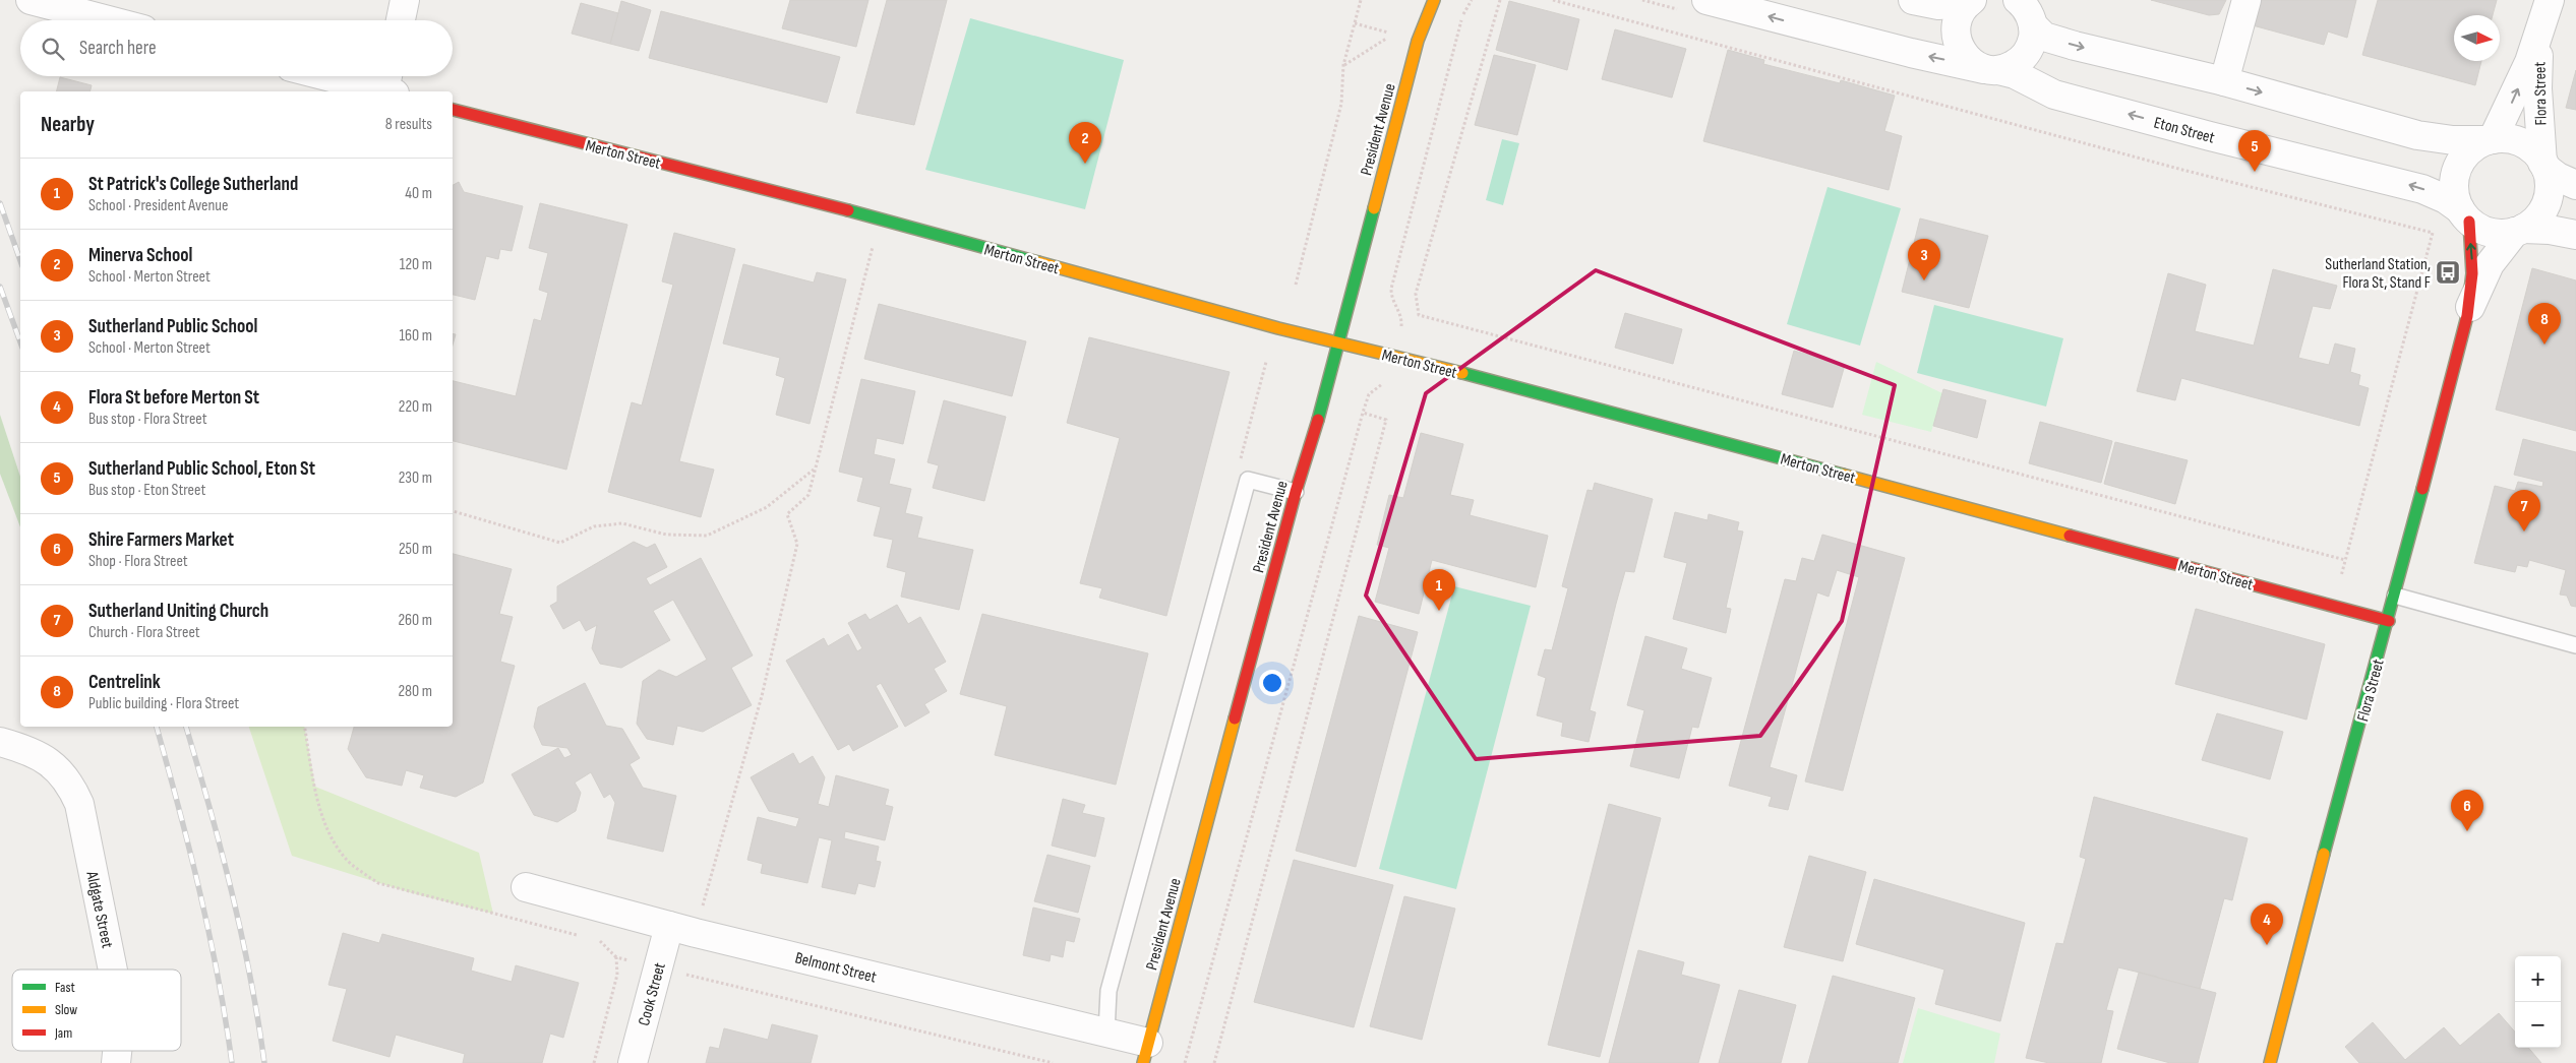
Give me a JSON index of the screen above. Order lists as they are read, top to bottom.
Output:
{
  "streets": {
    "street": [
      "Flora Street",
      "President Avenue",
      "Eton Street",
      "Merton Street",
      "Aldgate Street",
      "Belmont Street",
      "Cook Street"
    ]
  },
  "crossings": [
    ["Flora Street", "Eton Street"],
    ["Flora Street", "Merton Street"],
    ["President Avenue", "Merton Street"],
    ["President Avenue", "Belmont Street"],
    ["Belmont Street", "Cook Street"]
  ],
  "places": {
    "bus stop": ["Sutherland Station, Flora St, Stand F"]
  },
  "legend": ["Fast", "Slow", "Jam"],
  "north": "right",
  "page": {
    "search": "Search here",
    "heading": ["Nearby", "8 results"],
    "pins": [
      "2",
      "5",
      "3",
      "8",
      "7",
      "1",
      "6",
      "4"
    ],
    "list": [
      {
        "mark": "1",
        "name": "St Patrick's College Sutherland",
        "note": "School · President Avenue",
        "value": "40 m"
      },
      {
        "mark": "2",
        "name": "Minerva School",
        "note": "School · Merton Street",
        "value": "120 m"
      },
      {
        "mark": "3",
        "name": "Sutherland Public School",
        "note": "School · Merton Street",
        "value": "160 m"
      },
      {
        "mark": "4",
        "name": "Flora St before Merton St",
        "note": "Bus stop · Flora Street",
        "value": "220 m"
      },
      {
        "mark": "5",
        "name": "Sutherland Public School, Eton St",
        "note": "Bus stop · Eton Street",
        "value": "230 m"
      },
      {
        "mark": "6",
        "name": "Shire Farmers Market",
        "note": "Shop · Flora Street",
        "value": "250 m"
      },
      {
        "mark": "7",
        "name": "Sutherland Uniting Church",
        "note": "Church · Flora Street",
        "value": "260 m"
      },
      {
        "mark": "8",
        "name": "Centrelink",
        "note": "Public building · Flora Street",
        "value": "280 m"
      }
    ],
    "map_buttons": ["+", "−"]
  }
}
